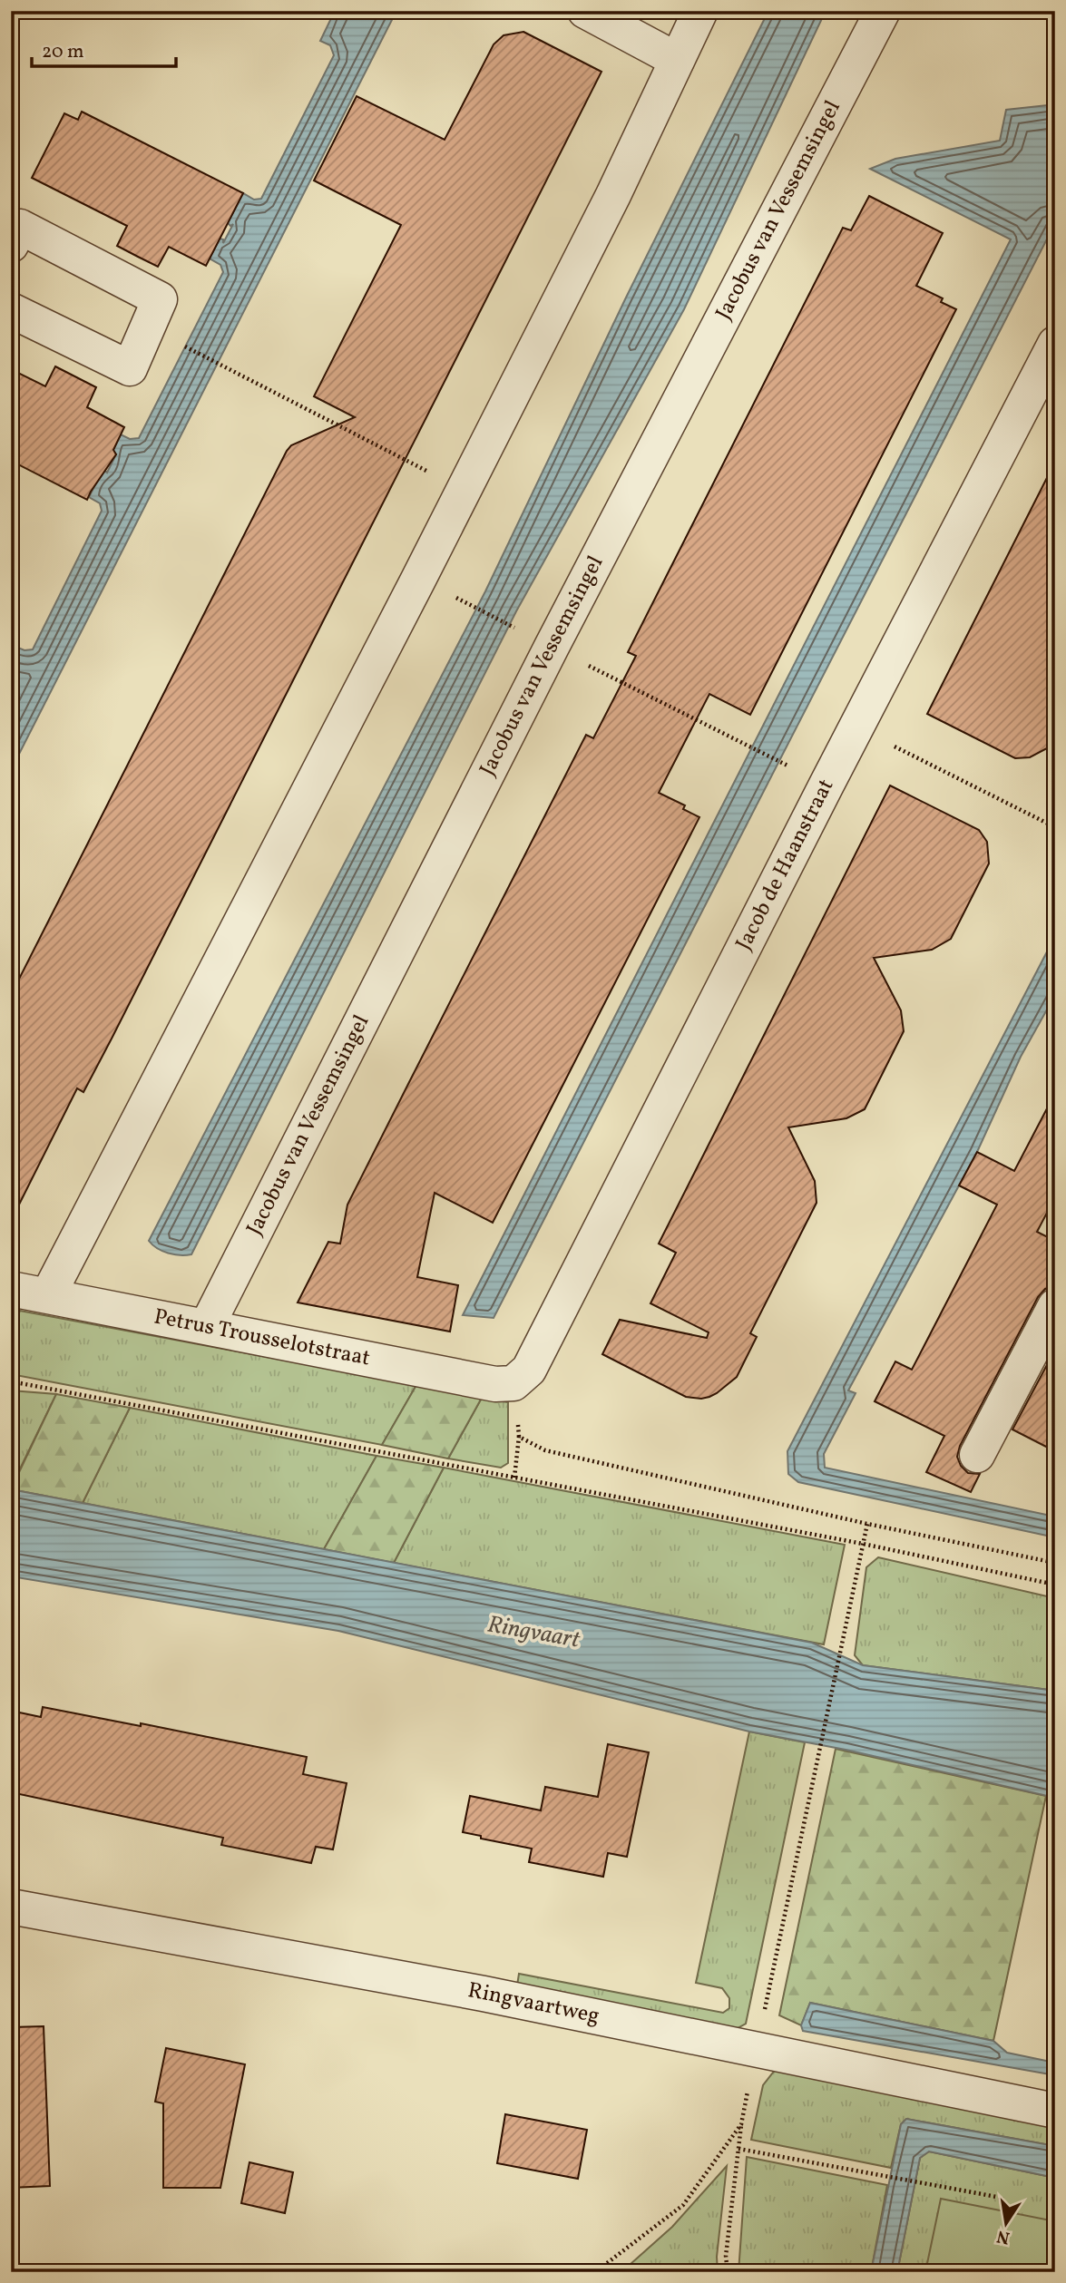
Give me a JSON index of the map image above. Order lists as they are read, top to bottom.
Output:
{
  "streets": {
    "street": [
      "Jacobus van Vessemsingel",
      "Jacob de Haanstraat",
      "Petrus Trousselotstraat",
      "Ringvaartweg"
    ]
  },
  "crossings": [
    ["Jacobus van Vessemsingel", "Petrus Trousselotstraat"],
    ["Jacob de Haanstraat", "Petrus Trousselotstraat"]
  ],
  "water": ["Ringvaart"],
  "scale_bar": "20 m",
  "north": "bottom"
}
